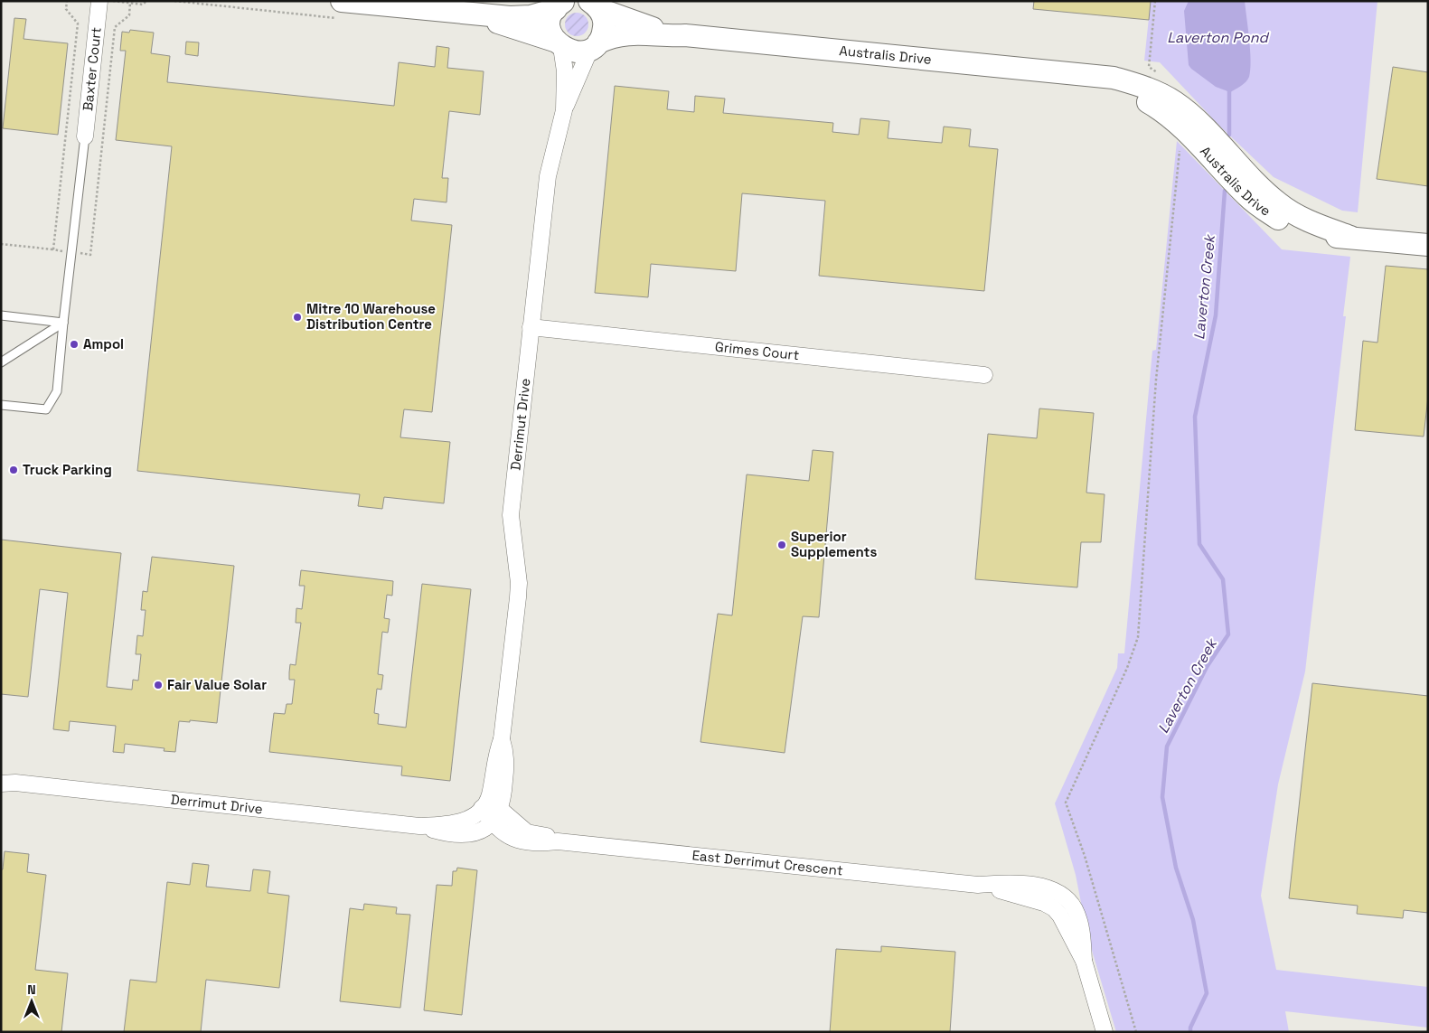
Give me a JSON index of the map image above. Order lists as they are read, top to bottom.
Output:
{
  "streets": {
    "street": [
      "Australis Drive",
      "Baxter Court",
      "Grimes Court",
      "Derrimut Drive",
      "East Derrimut Crescent"
    ]
  },
  "crossings": [
    ["Australis Drive", "Derrimut Drive"],
    ["Grimes Court", "Derrimut Drive"],
    ["Derrimut Drive", "East Derrimut Crescent"]
  ],
  "water": ["Laverton Pond", "Laverton Creek"],
  "places": [
    "Mitre 10 Warehouse Distribution Centre",
    "Ampol",
    "Truck Parking",
    "Superior Supplements",
    "Fair Value Solar"
  ],
  "north": "top"
}
